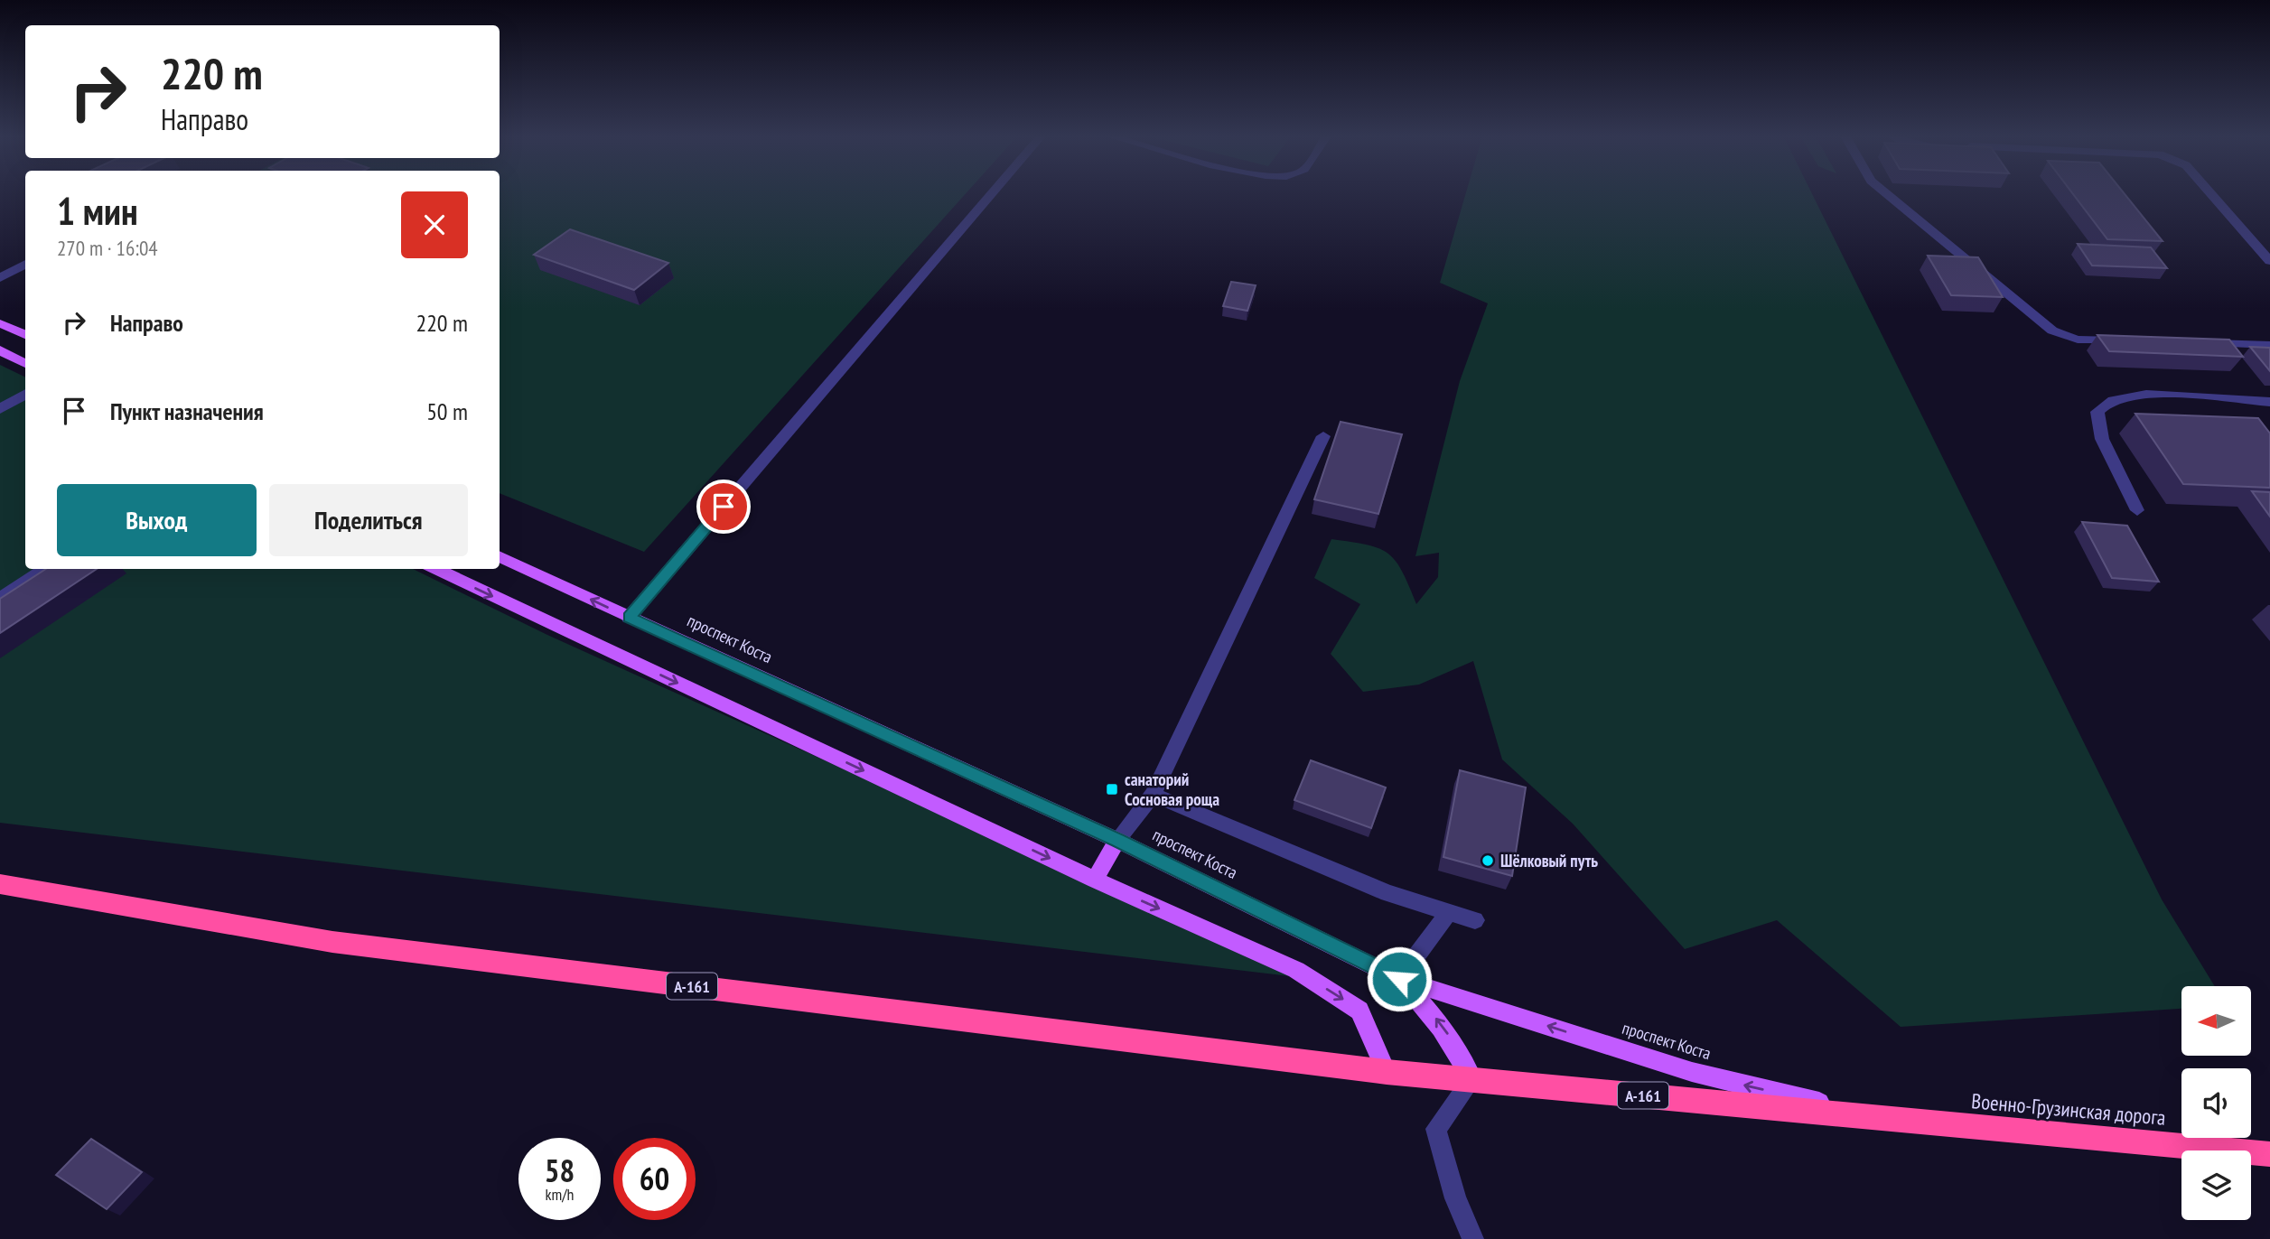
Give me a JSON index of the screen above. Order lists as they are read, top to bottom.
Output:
{
  "streets": {
    "highway": ["А-161", "Военно-Грузинская дорога"],
    "main road": ["проспект Коста"]
  },
  "crossings": [
    ["проспект Коста", "А-161"],
    ["проспект Коста", "Военно-Грузинская дорога"],
    ["А-161", "Военно-Грузинская дорога"]
  ],
  "one_way": ["проспект Коста"],
  "places": {
    "transit": ["санаторий Сосновая роща"],
    "other": ["Шёлковый путь"]
  },
  "north": "left",
  "page": {
    "turn": ["220 m", "Направо"],
    "heading": ["1 мин", "270 m · 16:04"],
    "list": [
      {
        "name": "Направо",
        "value": "220 m"
      },
      {
        "name": "Пункт назначения",
        "value": "50 m"
      }
    ],
    "buttons": ["Выход", "Поделиться"],
    "speed": "58 km/h",
    "limit": "60"
  }
}
